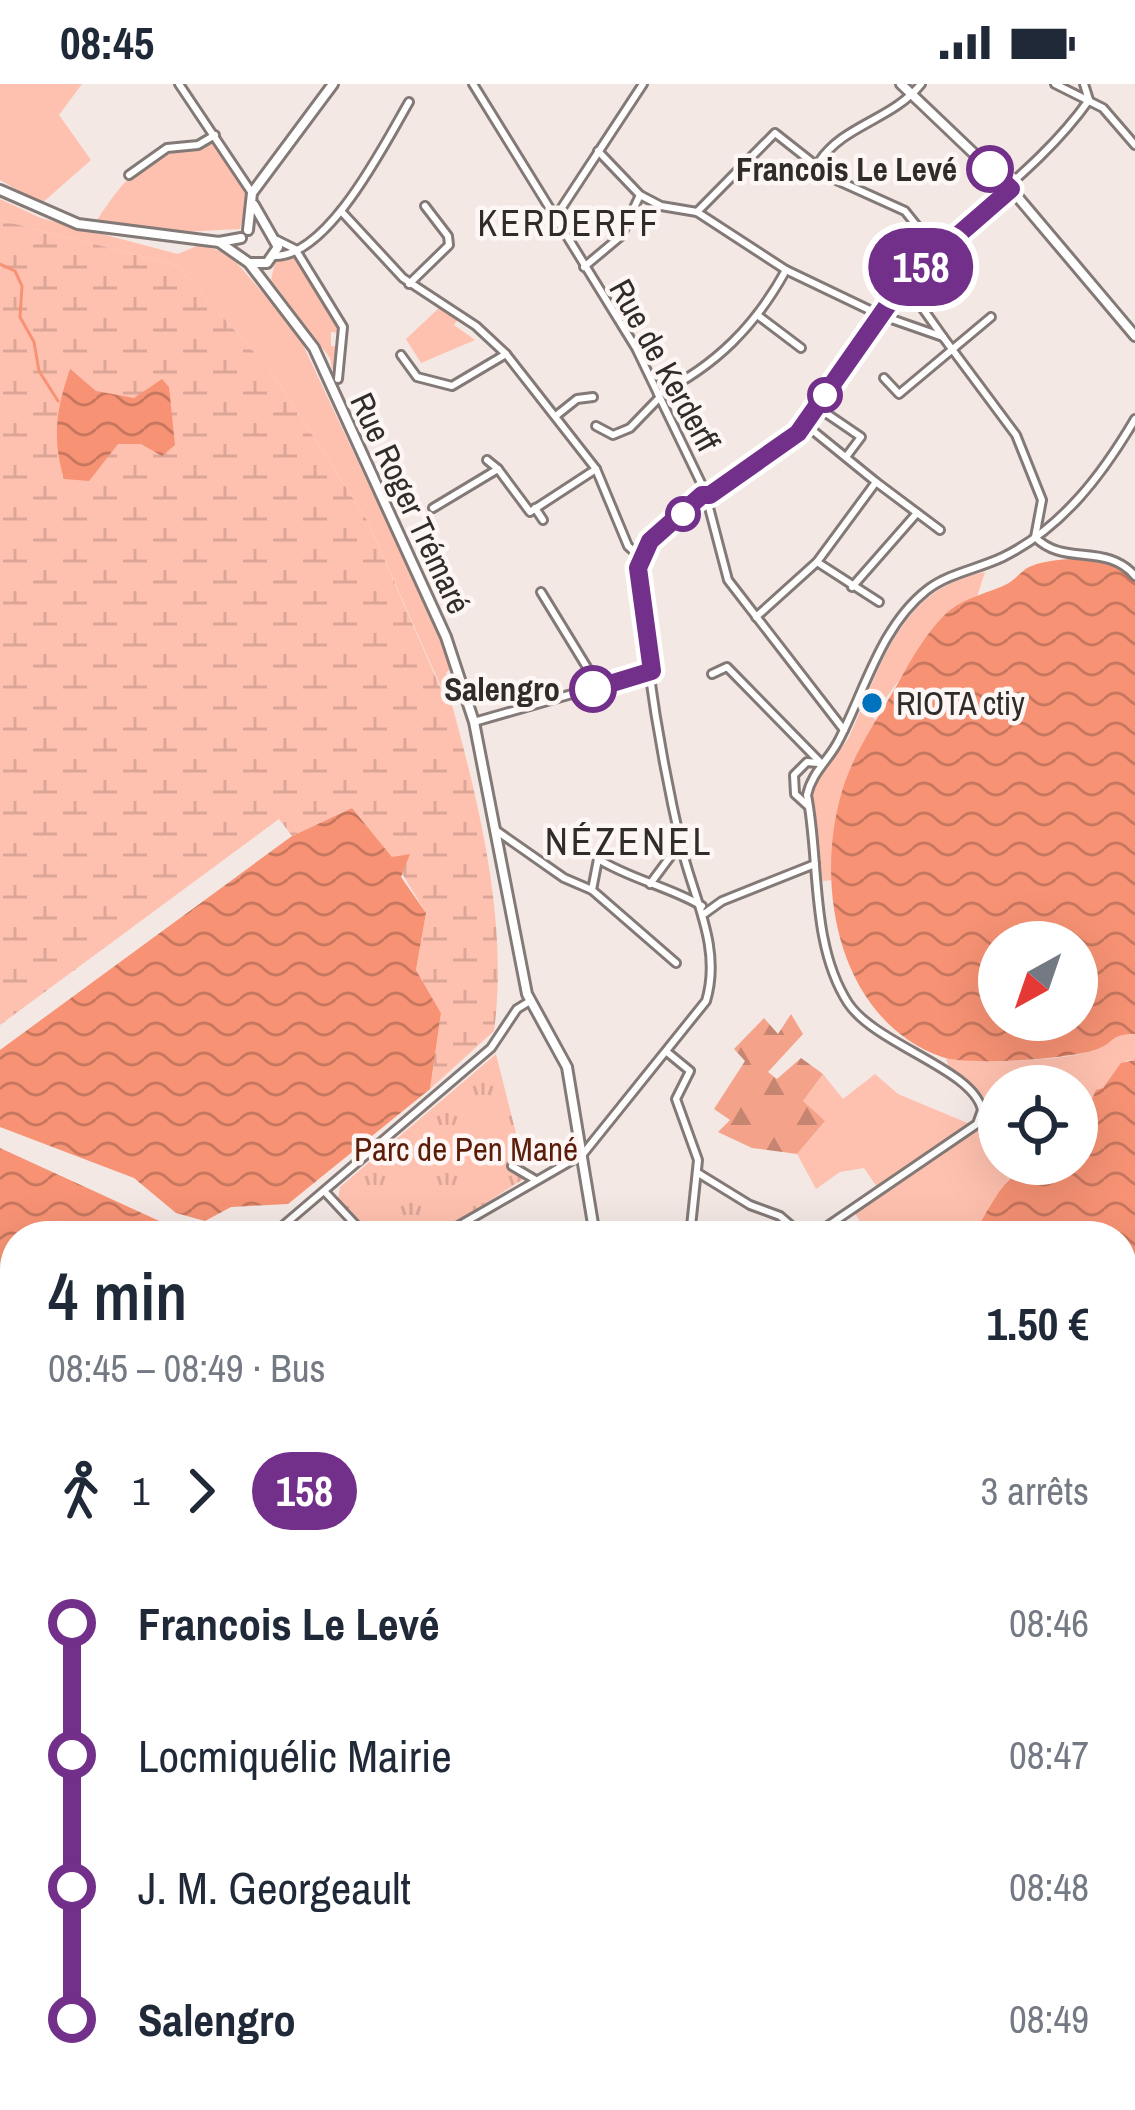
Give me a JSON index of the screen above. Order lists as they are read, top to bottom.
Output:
{
  "streets": {
    "street": ["Rue de Kerderff", "Rue Roger Trémaré"]
  },
  "districts": ["KERDERFF", "NÉZENEL"],
  "parks": ["Parc de Pen Mané"],
  "places": ["Francois Le Levé", "Salengro", "RIOTA ctiy"],
  "lines": ["bus line 158"],
  "north": "bottom left",
  "page": {
    "status": "08:45",
    "on_map": "158",
    "heading": ["4 min", "08:45 – 08:49 · Bus", "1.50 €"],
    "legs": ["1", "158", "3 arrêts"],
    "list": [
      {
        "name": "Francois Le Levé",
        "value": "08:46"
      },
      {
        "name": "Locmiquélic Mairie",
        "value": "08:47"
      },
      {
        "name": "J. M. Georgeault",
        "value": "08:48"
      },
      {
        "name": "Salengro",
        "value": "08:49"
      }
    ]
  }
}
